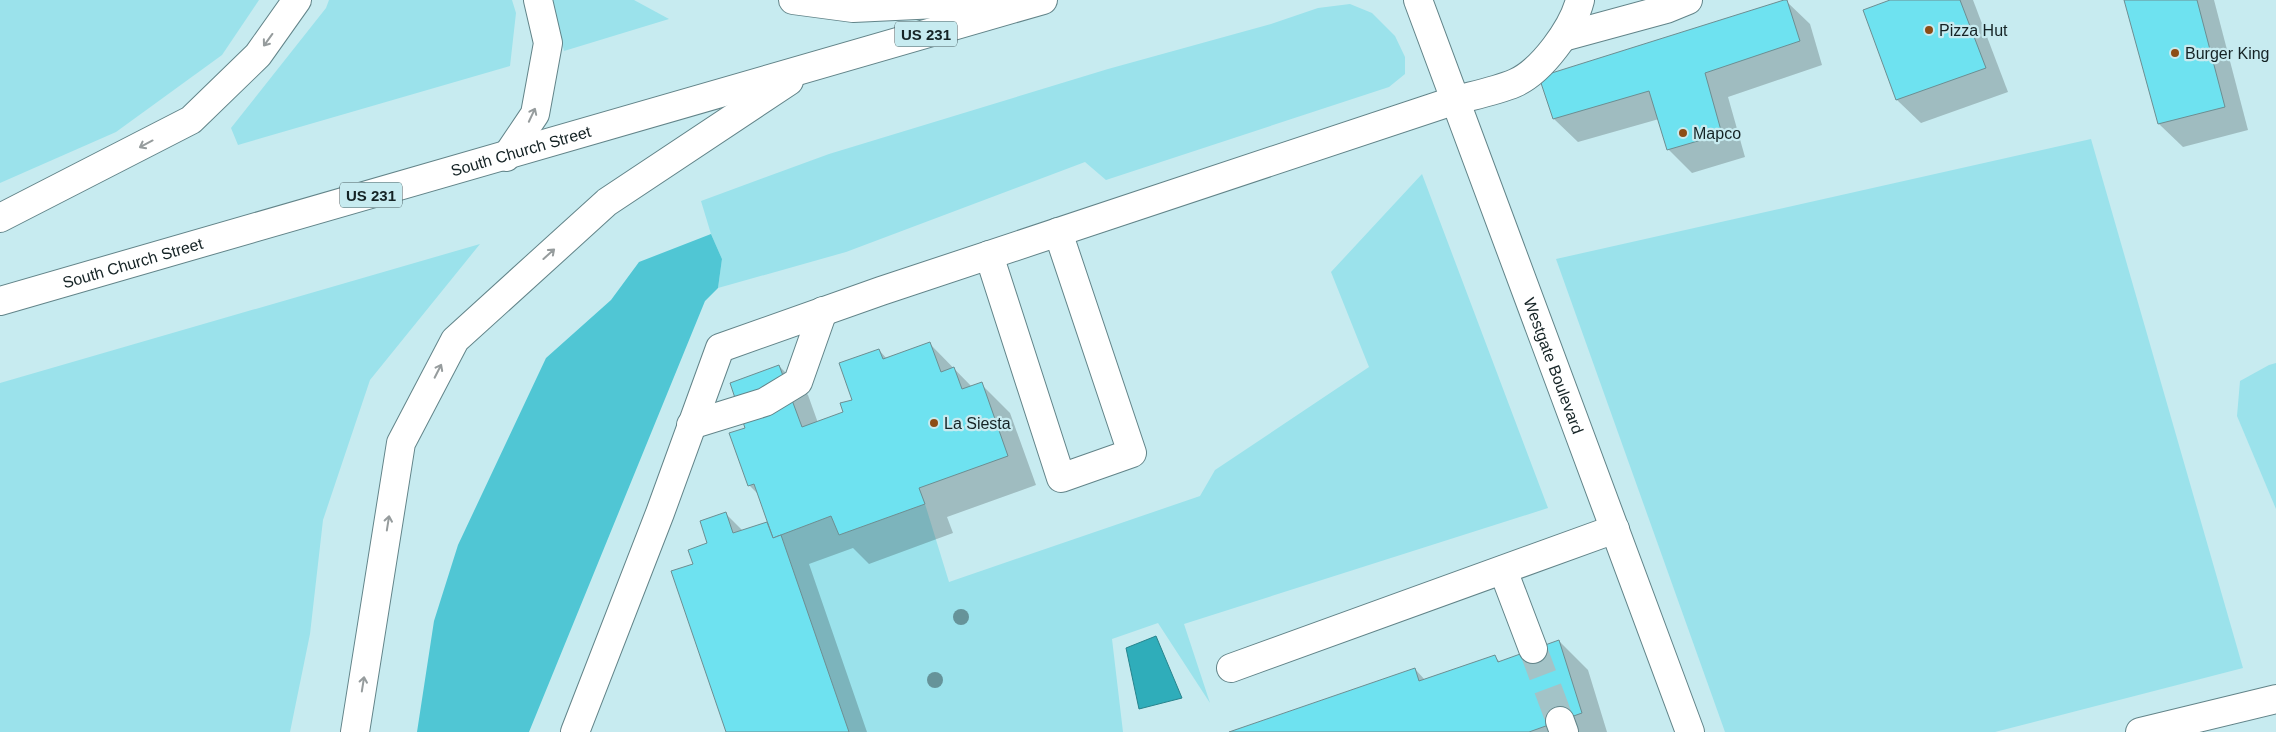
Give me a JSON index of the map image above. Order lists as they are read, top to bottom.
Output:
{
  "streets": {
    "main road": ["US 231", "South Church Street", "Westgate Boulevard"]
  },
  "places": [
    "Pizza Hut",
    "Burger King",
    "Mapco",
    "La Siesta"
  ]
}
